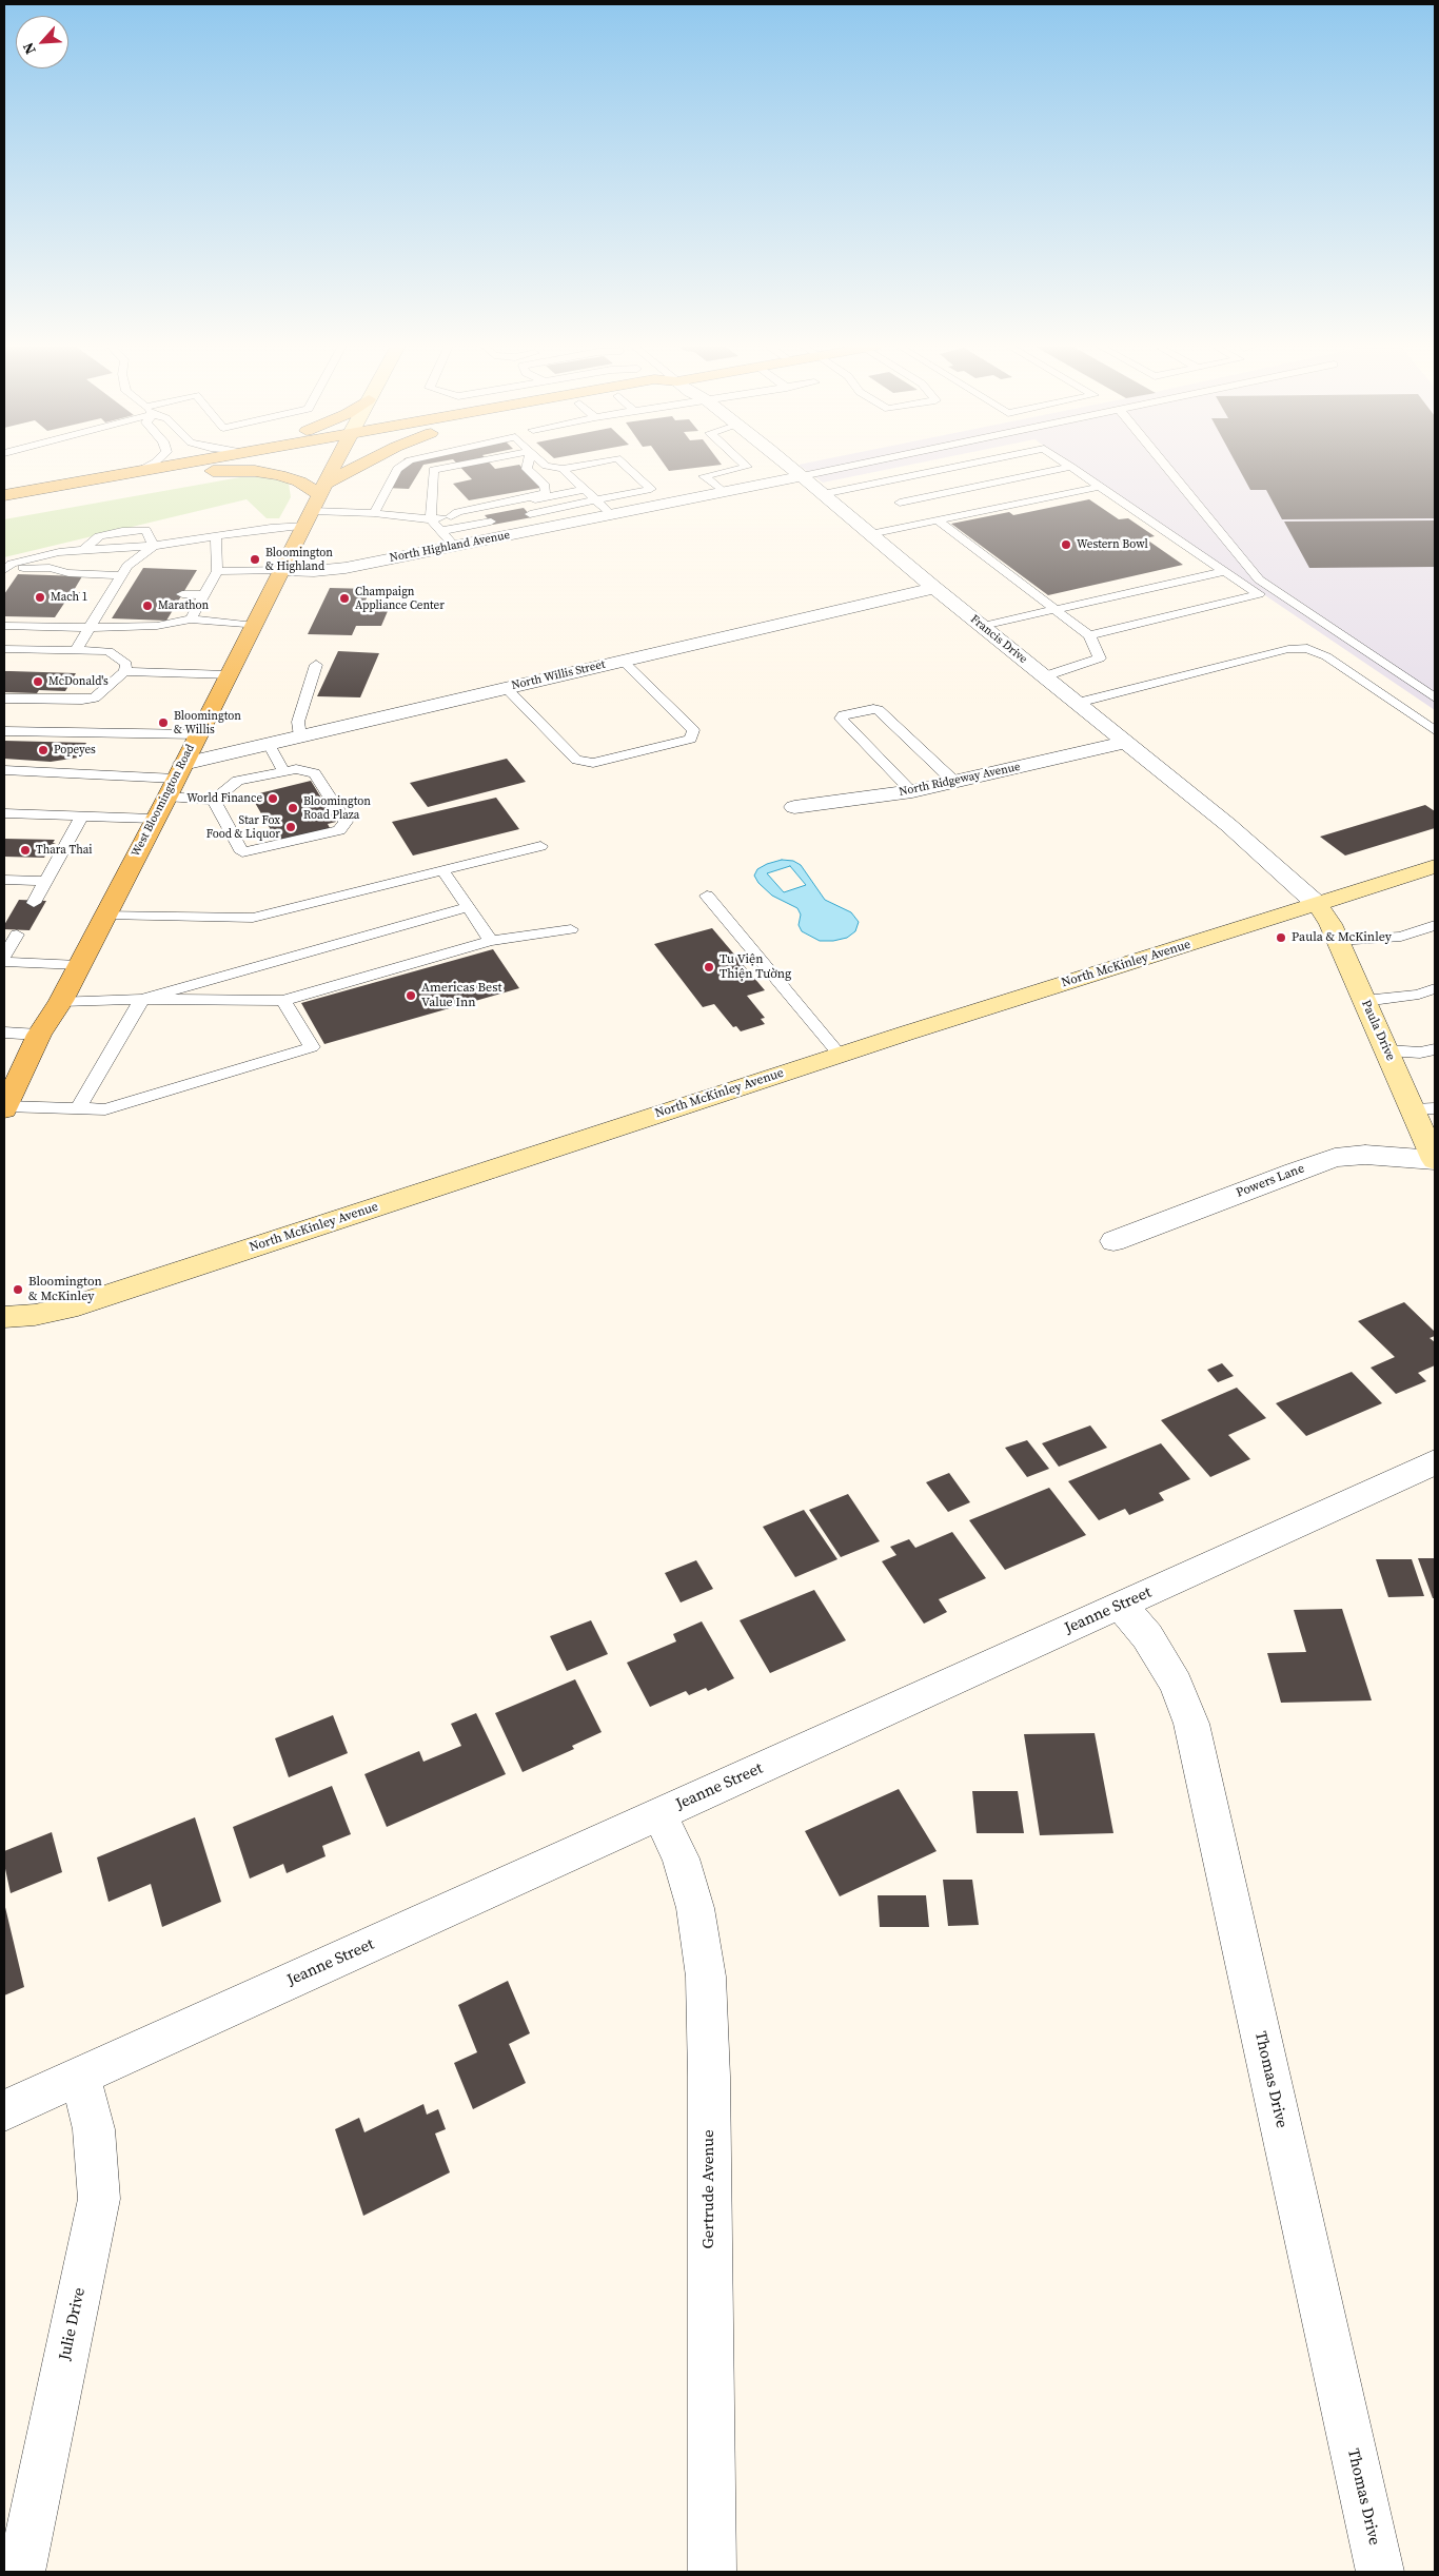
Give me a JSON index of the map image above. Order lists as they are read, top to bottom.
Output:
{
  "streets": {
    "main road": ["West Bloomington Road"],
    "street": [
      "North Highland Avenue",
      "Francis Drive",
      "North Willis Street",
      "North Ridgeway Avenue",
      "North McKinley Avenue",
      "Paula Drive",
      "Powers Lane",
      "Jeanne Street",
      "Thomas Drive",
      "Gertrude Avenue",
      "Julie Drive"
    ]
  },
  "crossings": [
    ["North Highland Avenue", "Francis Drive"],
    ["North Highland Avenue", "West Bloomington Road"],
    ["Francis Drive", "North Willis Street"],
    ["Francis Drive", "North Ridgeway Avenue"],
    ["Francis Drive", "North McKinley Avenue"],
    ["Francis Drive", "Paula Drive"],
    ["North Willis Street", "West Bloomington Road"],
    ["North McKinley Avenue", "Paula Drive"],
    ["Paula Drive", "Powers Lane"],
    ["Jeanne Street", "Thomas Drive"],
    ["Jeanne Street", "Gertrude Avenue"],
    ["Jeanne Street", "Julie Drive"]
  ],
  "places": [
    "Western Bowl",
    "Bloomington & Highland",
    "Mach 1",
    "Champaign Appliance Center",
    "Marathon",
    "McDonald's",
    "Bloomington & Willis",
    "Popeyes",
    "World Finance",
    "Bloomington Road Plaza",
    "Star Fox Food & Liquor",
    "Thara Thai",
    "Paula & McKinley",
    "Tu Viện Thiện Tường",
    "Americas Best Value Inn",
    "Bloomington & McKinley"
  ],
  "north": "bottom left"
}
